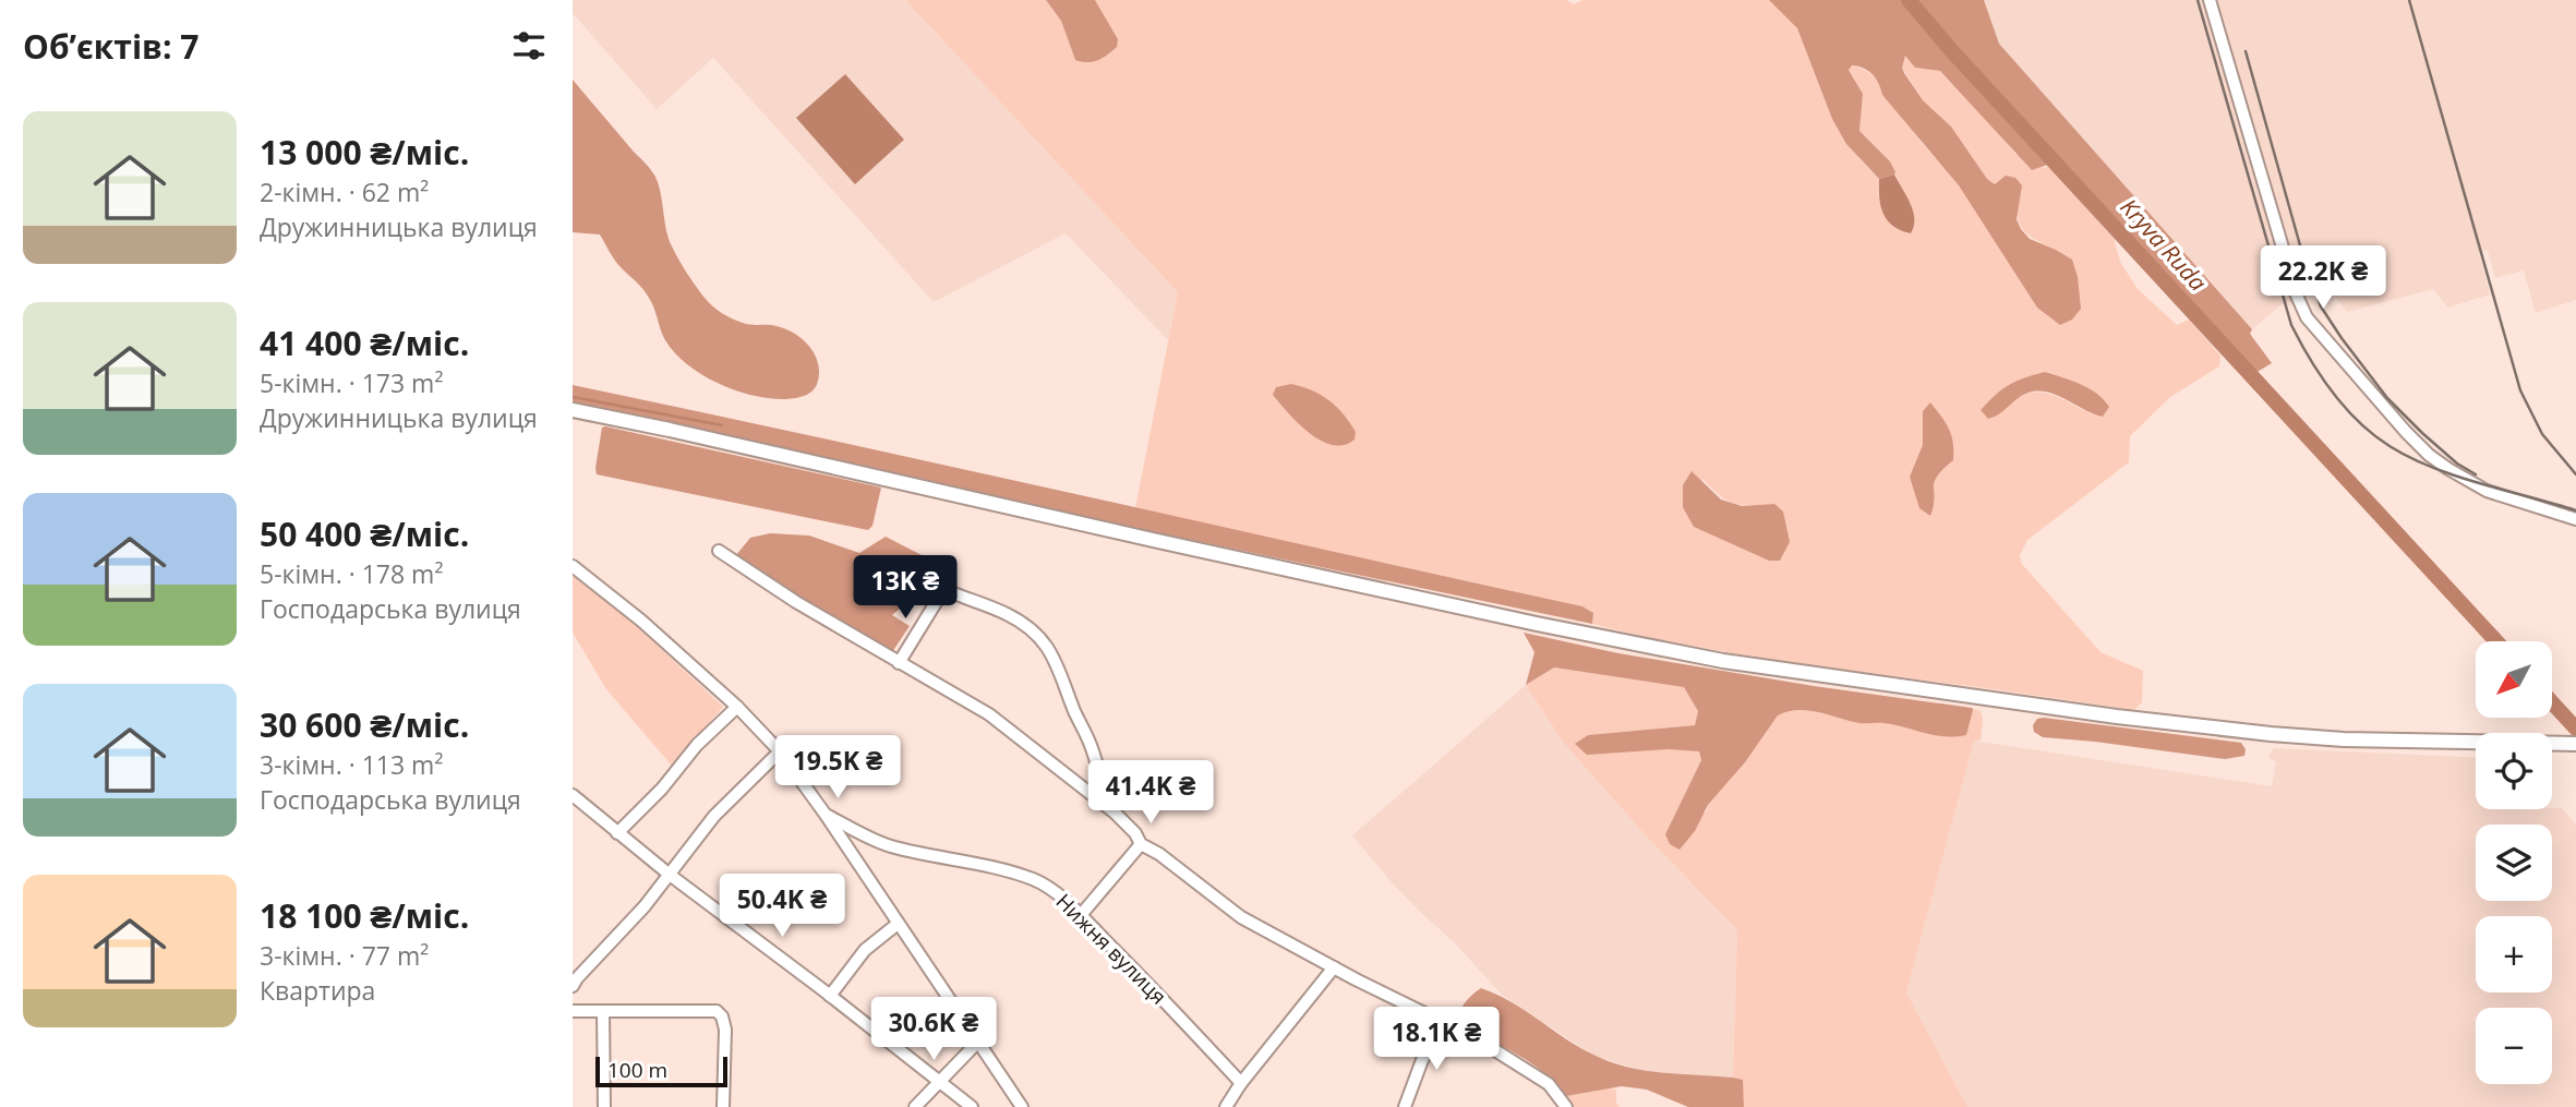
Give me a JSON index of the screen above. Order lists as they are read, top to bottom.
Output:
{
  "streets": {
    "street": ["Нижня вулиця"]
  },
  "water": ["Kryva Ruda"],
  "scale_bar": "100 m",
  "north": "bottom left",
  "page": {
    "heading": "Об’єктів: 7",
    "list": [
      {
        "name": "13 000 ₴/міс.",
        "note": "2-кімн. · 62 m² · Дружинницька вулиця"
      },
      {
        "name": "41 400 ₴/міс.",
        "note": "5-кімн. · 173 m² · Дружинницька вулиця"
      },
      {
        "name": "50 400 ₴/міс.",
        "note": "5-кімн. · 178 m² · Господарська вулиця"
      },
      {
        "name": "30 600 ₴/міс.",
        "note": "3-кімн. · 113 m² · Господарська вулиця"
      },
      {
        "name": "18 100 ₴/міс.",
        "note": "3-кімн. · 77 m² · Квартира"
      }
    ],
    "price": [
      "22.2K ₴",
      "13K ₴",
      "19.5K ₴",
      "41.4K ₴",
      "50.4K ₴",
      "30.6K ₴",
      "18.1K ₴"
    ],
    "map_buttons": ["+", "−"],
    "scale": "100 m"
  }
}
